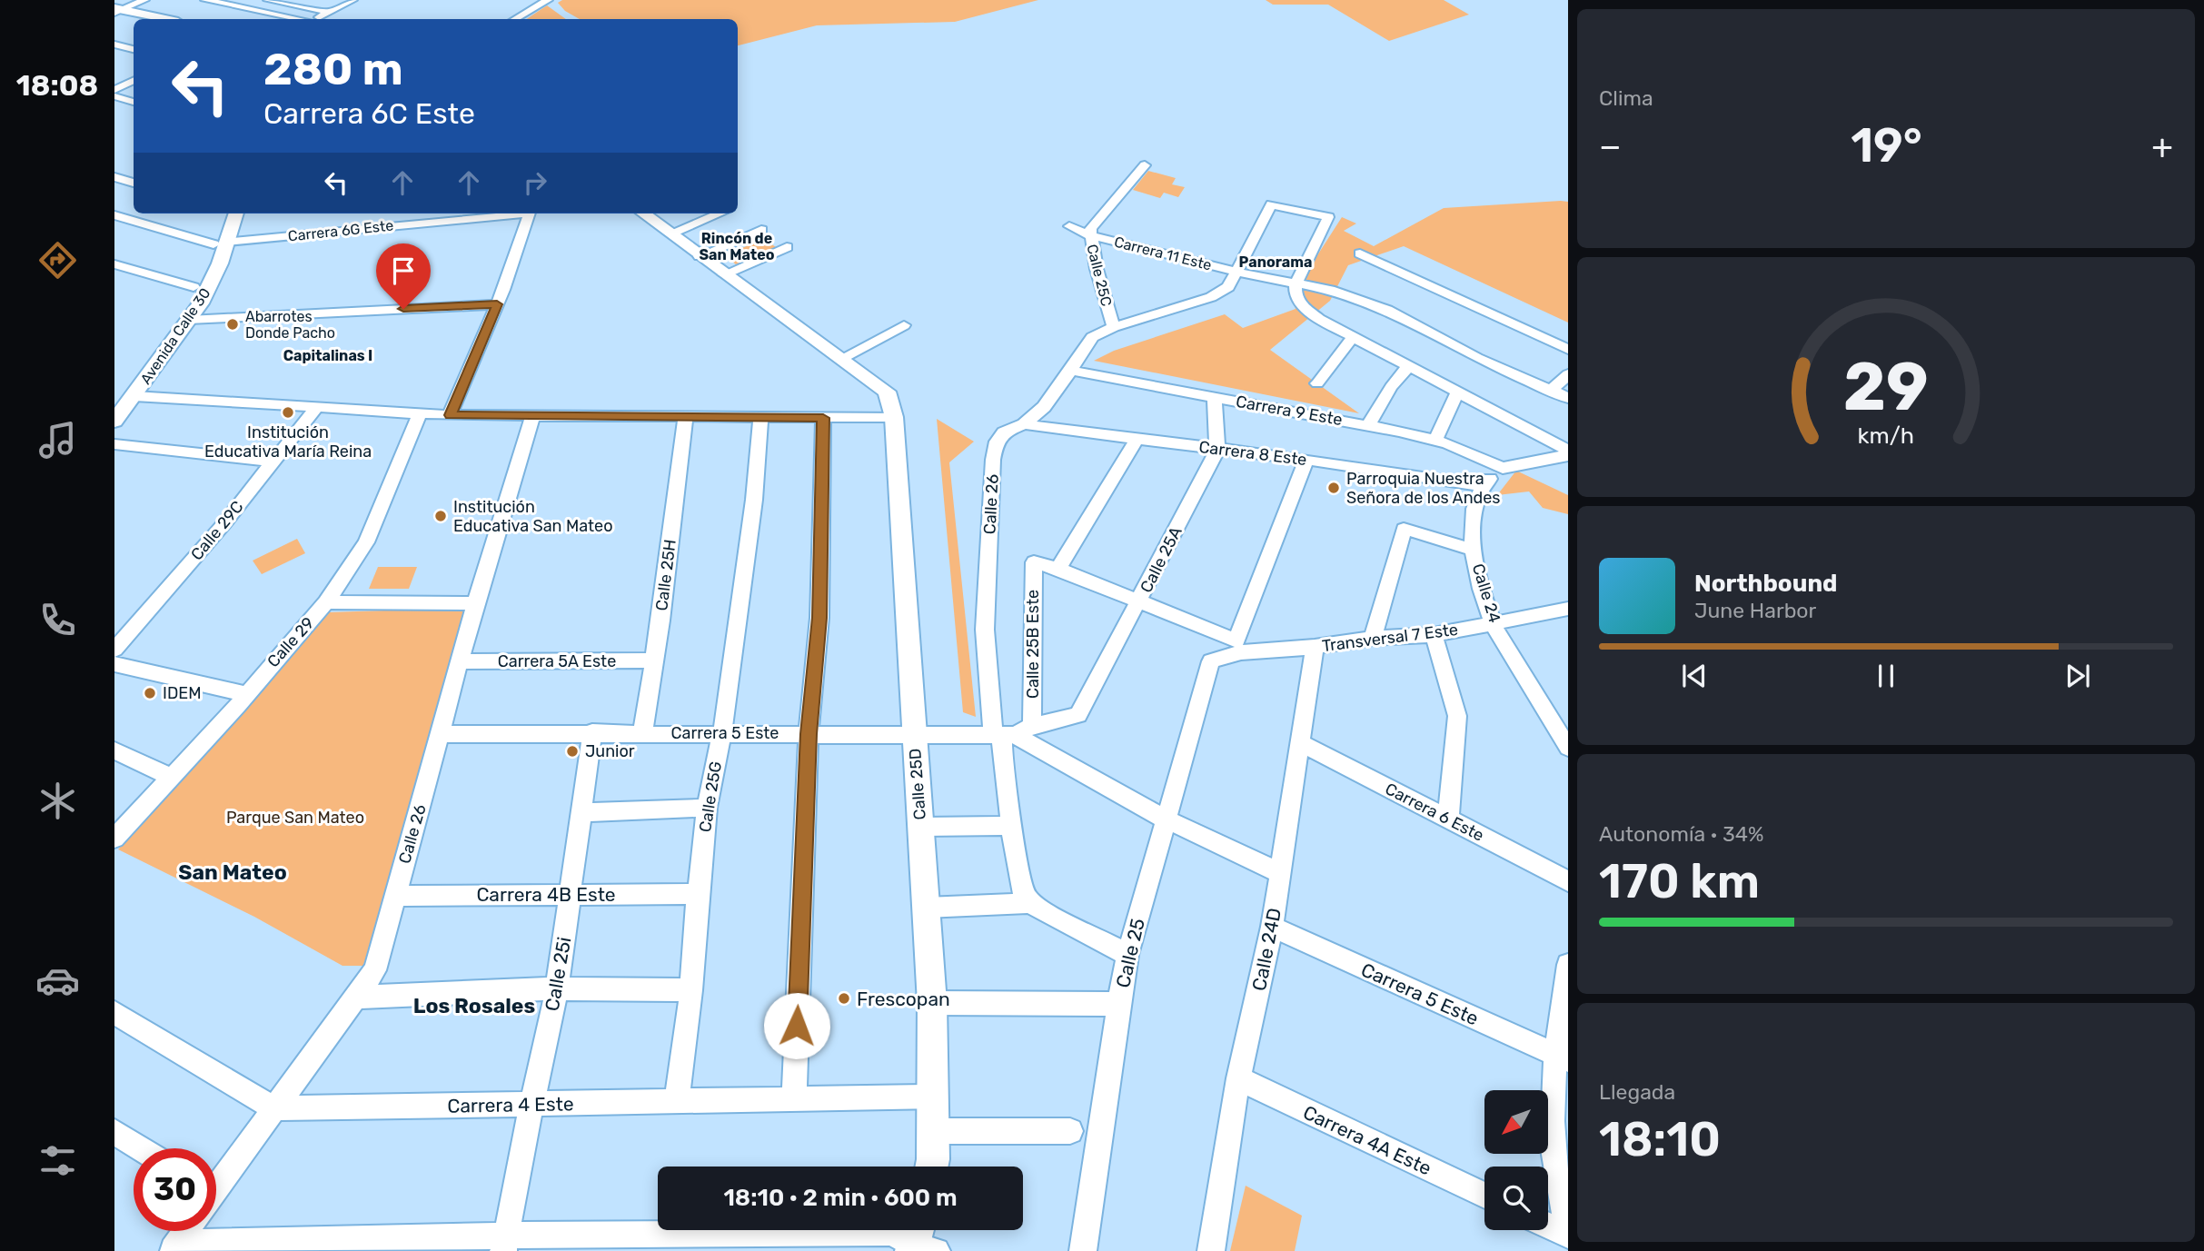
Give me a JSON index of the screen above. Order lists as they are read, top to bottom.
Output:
{
  "streets": {
    "main road": ["Avenida Calle 30", "Calle 25D"],
    "street": [
      "Carrera 6G Este",
      "Carrera 11 Este",
      "Calle 25C",
      "Carrera 9 Este",
      "Carrera 8 Este",
      "Calle 26",
      "Calle 29C",
      "Calle 25A",
      "Calle 25H",
      "Calle 24",
      "Transversal 7 Este",
      "Calle 29",
      "Calle 25B Este",
      "Carrera 5A Este",
      "Carrera 5 Este",
      "Calle 25G",
      "Carrera 6 Este",
      "Carrera 4B Este",
      "Calle 24D",
      "Calle 25",
      "Calle 25i",
      "Carrera 4 Este",
      "Carrera 4A Este"
    ]
  },
  "crossings": [
    ["Carrera 6G Este", "Avenida Calle 30"],
    ["Carrera 11 Este", "Calle 25C"],
    ["Calle 25C", "Calle 26"],
    ["Carrera 9 Este", "Calle 26"],
    ["Carrera 8 Este", "Calle 26"],
    ["Carrera 8 Este", "Calle 25A"],
    ["Carrera 8 Este", "Calle 24"],
    ["Calle 26", "Calle 25A"],
    ["Calle 26", "Calle 25B Este"],
    ["Calle 26", "Carrera 5A Este"],
    ["Calle 26", "Carrera 5 Este"],
    ["Calle 26", "Carrera 4B Este"],
    ["Calle 26", "Carrera 4 Este"],
    ["Calle 25A", "Calle 25B Este"],
    ["Calle 25A", "Carrera 5 Este"],
    ["Calle 25H", "Carrera 5A Este"],
    ["Calle 25H", "Carrera 5 Este"],
    ["Calle 24", "Transversal 7 Este"],
    ["Transversal 7 Este", "Calle 24D"],
    ["Transversal 7 Este", "Calle 25"],
    ["Calle 25B Este", "Carrera 5 Este"],
    ["Carrera 5 Este", "Calle 25D"],
    ["Carrera 5 Este", "Calle 25G"],
    ["Carrera 5 Este", "Calle 24D"],
    ["Carrera 5 Este", "Calle 25"],
    ["Carrera 5 Este", "Calle 25i"],
    ["Calle 25D", "Carrera 4 Este"],
    ["Calle 25G", "Carrera 4B Este"],
    ["Calle 25G", "Carrera 4 Este"],
    ["Carrera 6 Este", "Calle 24D"],
    ["Carrera 4B Este", "Calle 25i"],
    ["Calle 24D", "Carrera 4A Este"],
    ["Calle 25i", "Carrera 4 Este"]
  ],
  "districts": [
    "Rincón de San Mateo",
    "Panorama",
    "Capitalinas I",
    "San Mateo",
    "Los Rosales"
  ],
  "parks": ["Parque San Mateo"],
  "places": [
    "Abarrotes Donde Pacho",
    "Institución Educativa María Reina",
    "Parroquia Nuestra Señora de los Andes",
    "Institución Educativa San Mateo",
    "IDEM",
    "Junior",
    "Frescopan"
  ],
  "north": "bottom left",
  "page": {
    "tabs": "18:08",
    "tile": [
      "Clima",
      ["Autonomía · 34%", "170 km"],
      ["Llegada", "18:10"]
    ],
    "turn": ["280 m", "Carrera 6C Este"],
    "heat": ["−", "19°", "+"],
    "song": ["Northbound", "June Harbor"],
    "limit": "30",
    "trip": "18:10 · 2 min · 600 m",
    "gauge": ["29", "km/h"]
  }
}
